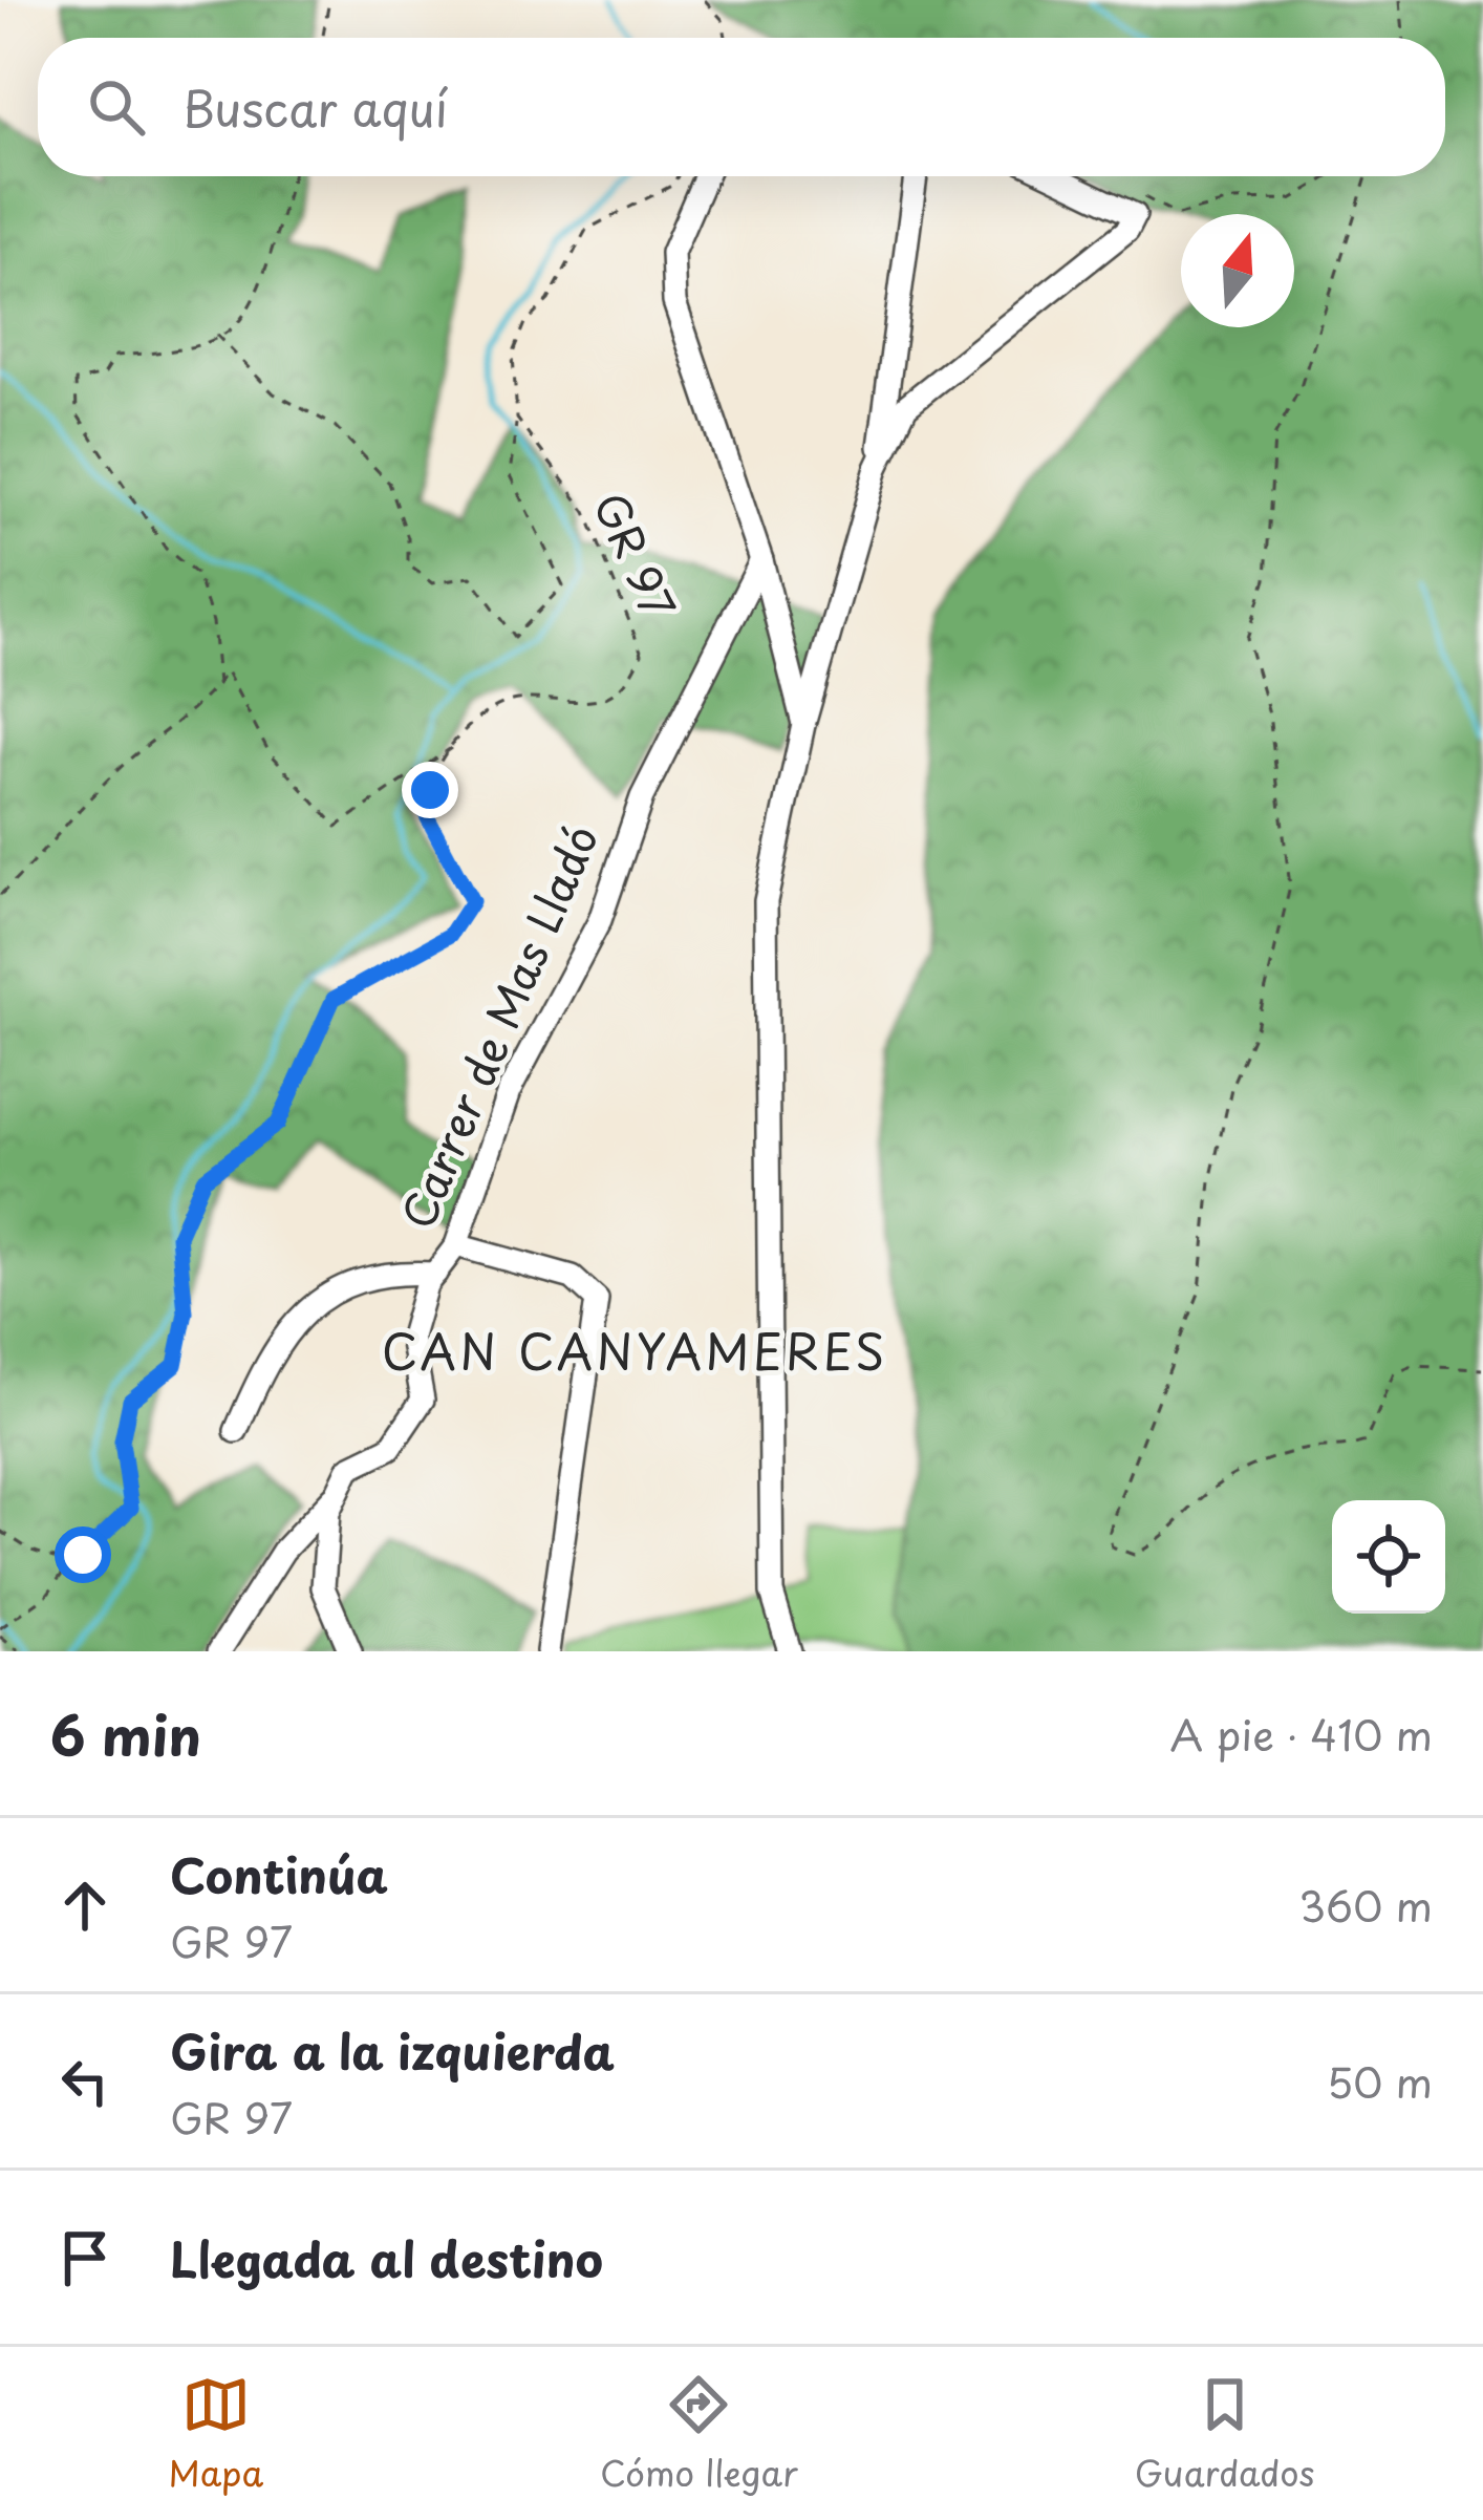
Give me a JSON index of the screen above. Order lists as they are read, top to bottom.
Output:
{
  "streets": {
    "street": ["Carrer de Mas Lladó"],
    "path": ["GR 97"]
  },
  "districts": ["CAN CANYAMERES"],
  "north": "top",
  "page": {
    "search": "Buscar aquí",
    "heading": ["6 min", "A pie · 410 m"],
    "list": [
      ["Continúa", "GR 97", "360 m"],
      ["Gira a la izquierda", "GR 97", "50 m"],
      "Llegada al destino"
    ],
    "nav": ["Mapa", "Cómo llegar", "Guardados"]
  }
}
